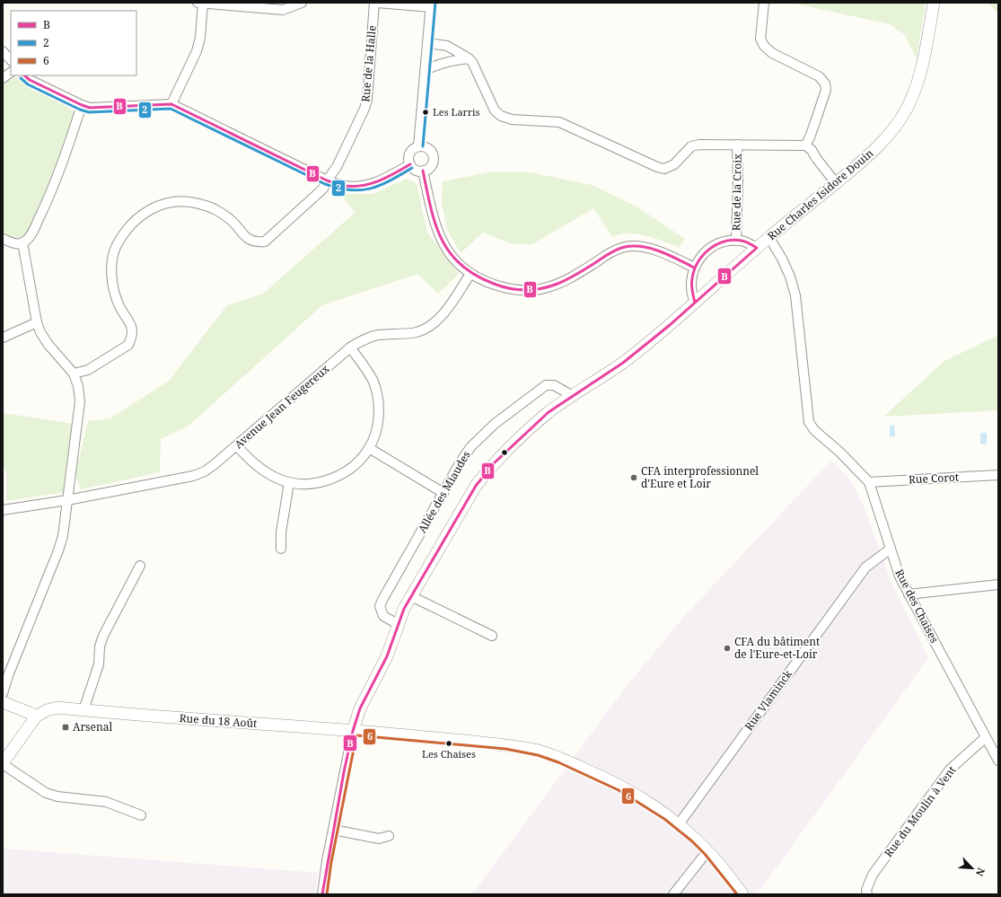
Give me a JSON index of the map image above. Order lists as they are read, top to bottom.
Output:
{
  "streets": {
    "street": [
      "Rue de la Halle",
      "Rue de la Croix",
      "Rue Charles Isidore Douin",
      "Avenue Jean Feugereux",
      "Rue Corot",
      "Allée des Miaudes",
      "Rue des Chaises",
      "Rue Vlaminck",
      "Rue du 18 Août",
      "Rue du Moulin à Vent"
    ]
  },
  "crossings": [
    ["Rue Charles Isidore Douin", "Allée des Miaudes"],
    ["Rue Charles Isidore Douin", "Rue des Chaises"],
    ["Rue Charles Isidore Douin", "Rue du 18 Août"],
    ["Rue Corot", "Rue des Chaises"],
    ["Rue des Chaises", "Rue Vlaminck"],
    ["Rue des Chaises", "Rue du Moulin à Vent"],
    ["Rue Vlaminck", "Rue du 18 Août"]
  ],
  "places": {
    "other": [
      "Les Larris",
      "CFA interprofessionnel d'Eure et Loir",
      "CFA du bâtiment de l'Eure-et-Loir",
      "Les Chaises"
    ],
    "transit": ["Arsenal"]
  },
  "lines": ["transit line 2", "transit line B", "transit line 6"],
  "legend": ["B", "2", "6"],
  "north": "bottom right"
}
